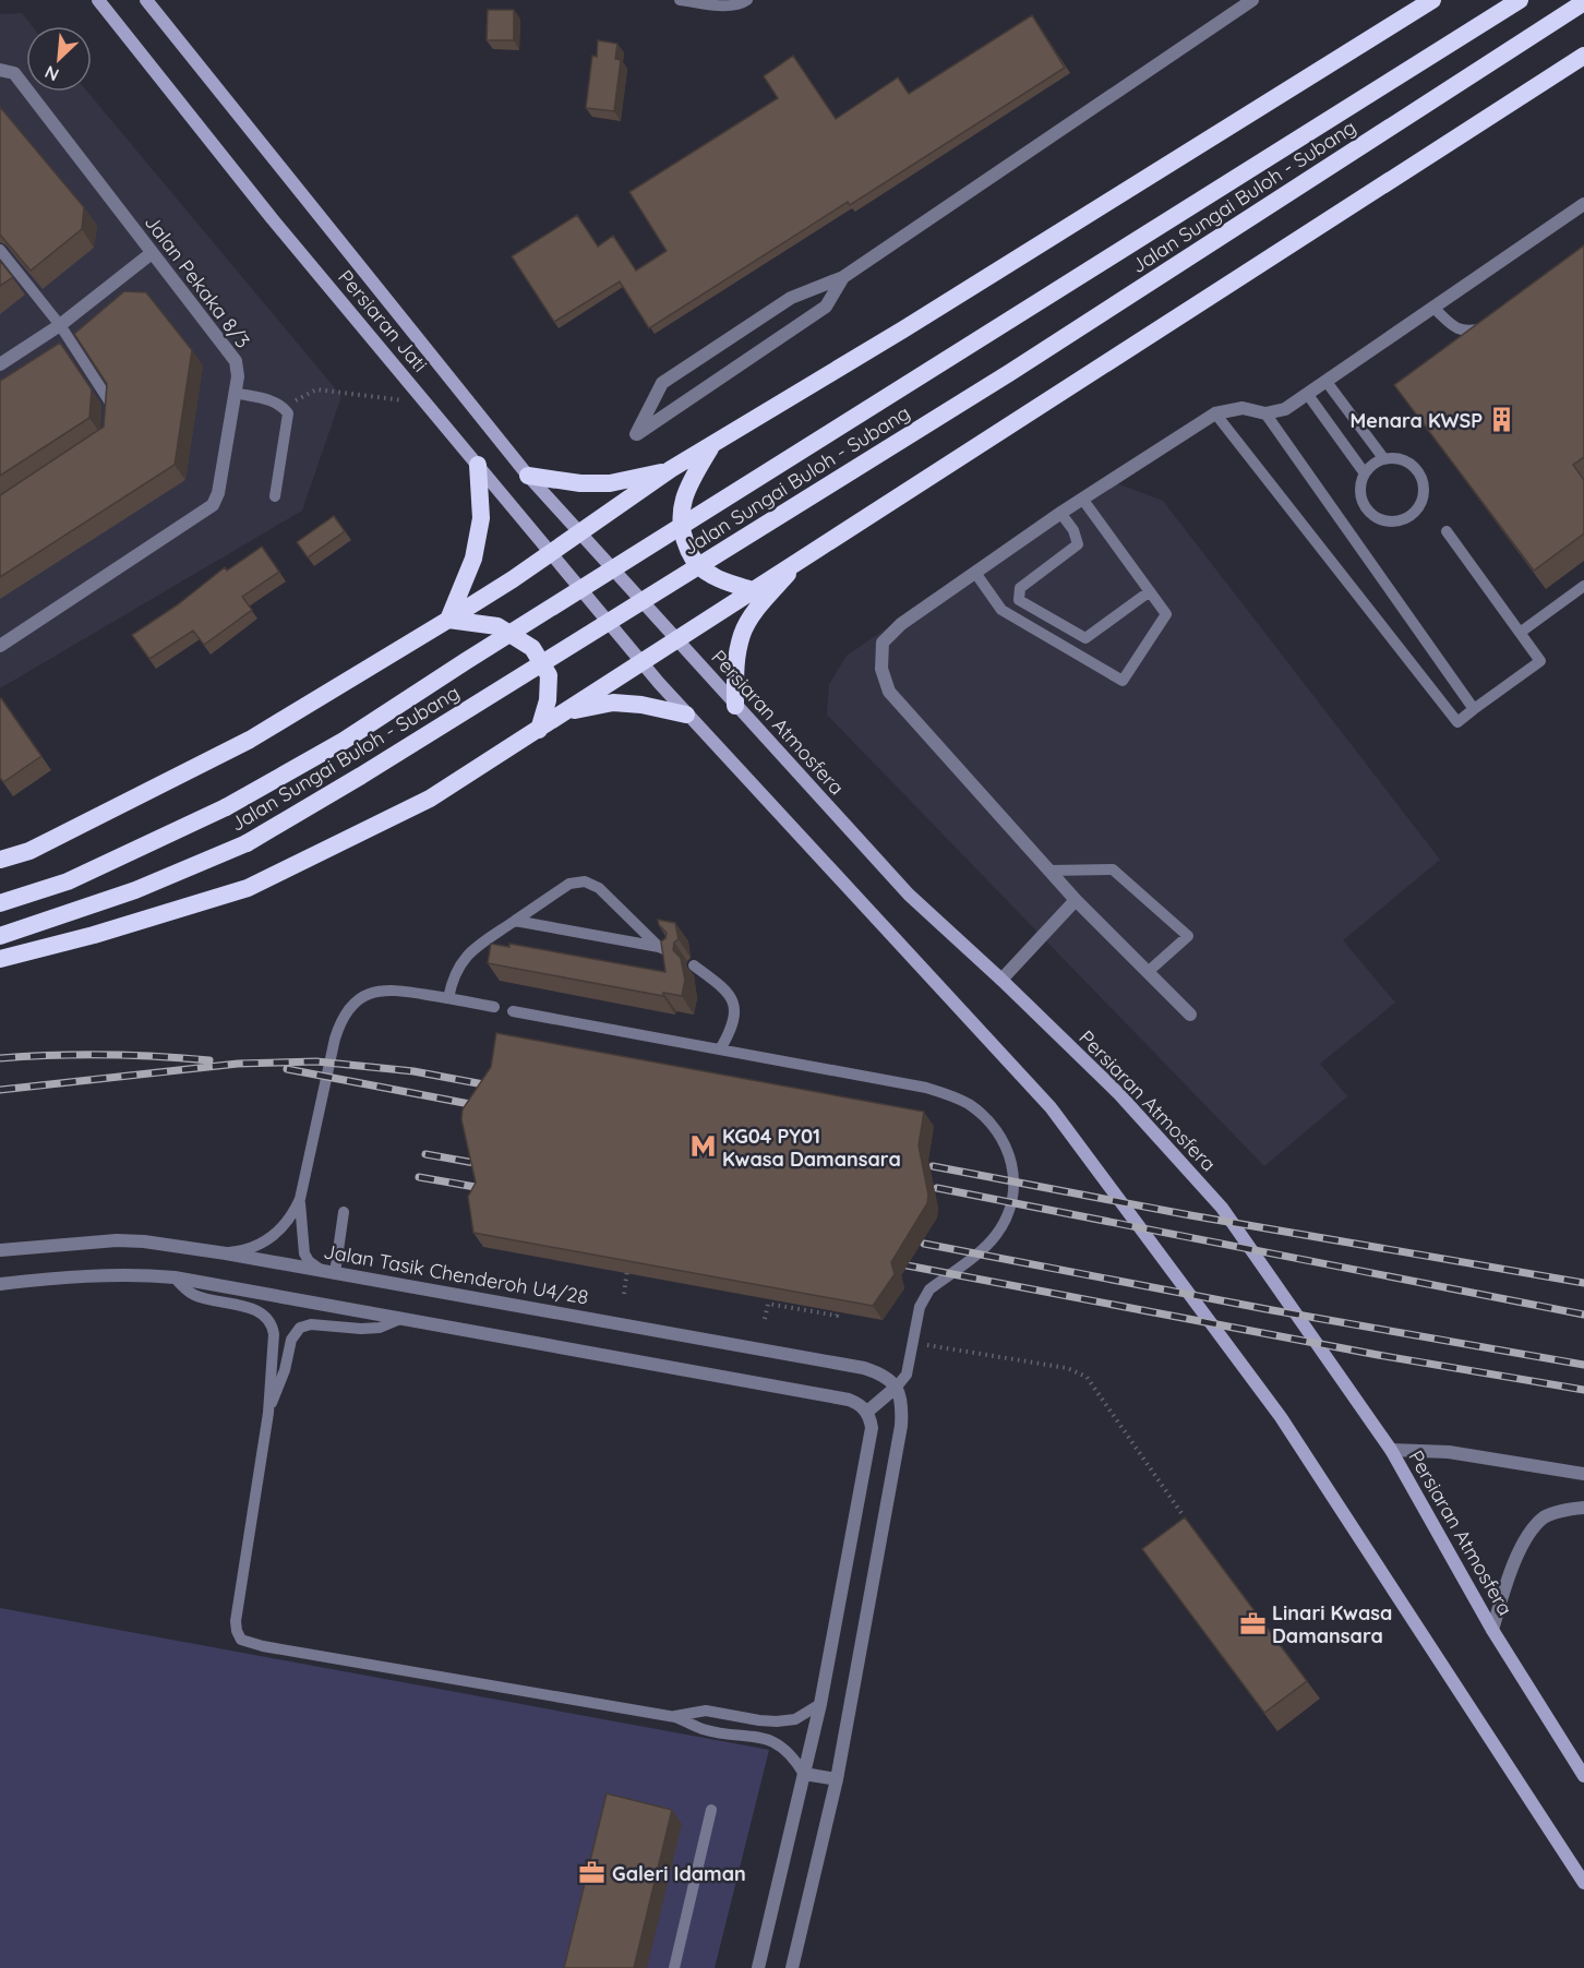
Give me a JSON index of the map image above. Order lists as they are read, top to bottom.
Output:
{
  "streets": {
    "highway": ["Jalan Sungai Buloh - Subang"],
    "main road": ["Persiaran Jati", "Persiaran Atmosfera"],
    "street": ["Jalan Pekaka 8/3", "Jalan Tasik Chenderoh U4/28"]
  },
  "crossings": [
    ["Persiaran Jati", "Persiaran Atmosfera"]
  ],
  "places": {
    "building": ["Menara KWSP"],
    "metro station": ["KG04 PY01 Kwasa Damansara"],
    "office": ["Linari Kwasa Damansara", "Galeri Idaman"]
  },
  "north": "bottom left"
}
